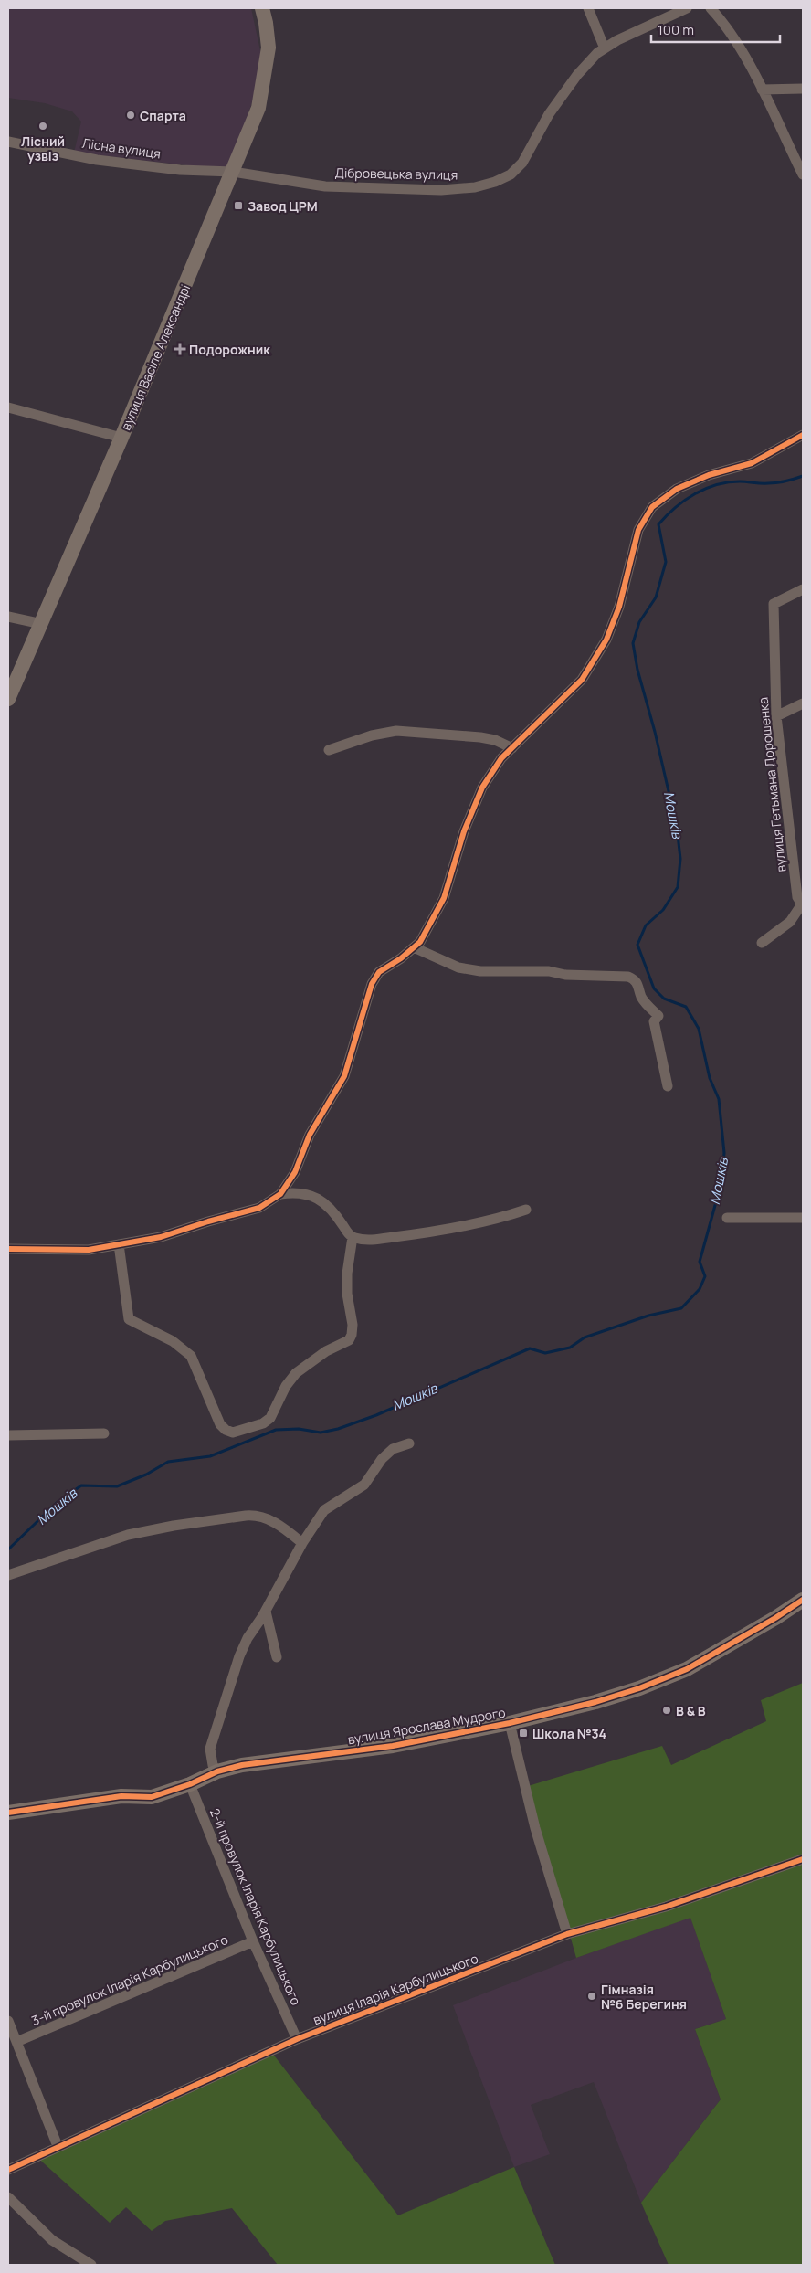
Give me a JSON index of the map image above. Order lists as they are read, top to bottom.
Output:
{
  "streets": {
    "main road": ["вулиця Васіле Александрі", "вулиця Ярослава Мудрого"],
    "street": [
      "Лісна вулиця",
      "Дібровецька вулиця",
      "вулиця Гетьмана Дорошенка",
      "2-й провулок Іларія Карбулицького",
      "3-й провулок Іларія Карбулицького",
      "вулиця Іларія Карбулицького"
    ]
  },
  "crossings": [
    ["Лісна вулиця", "Дібровецька вулиця"],
    ["Лісна вулиця", "вулиця Васіле Александрі"],
    ["Дібровецька вулиця", "вулиця Васіле Александрі"],
    ["вулиця Ярослава Мудрого", "2-й провулок Іларія Карбулицького"],
    ["2-й провулок Іларія Карбулицького", "3-й провулок Іларія Карбулицького"],
    ["2-й провулок Іларія Карбулицького", "вулиця Іларія Карбулицького"]
  ],
  "water": ["Мошків"],
  "places": {
    "other": [
      "Спарта",
      "Лісний узвіз",
      "B & B",
      "Гімназія №6 Берегиня"
    ],
    "transit": ["Завод ЦРМ", "Школа №34"],
    "health": ["Подорожник"]
  },
  "scale_bar": "100 m"
}
